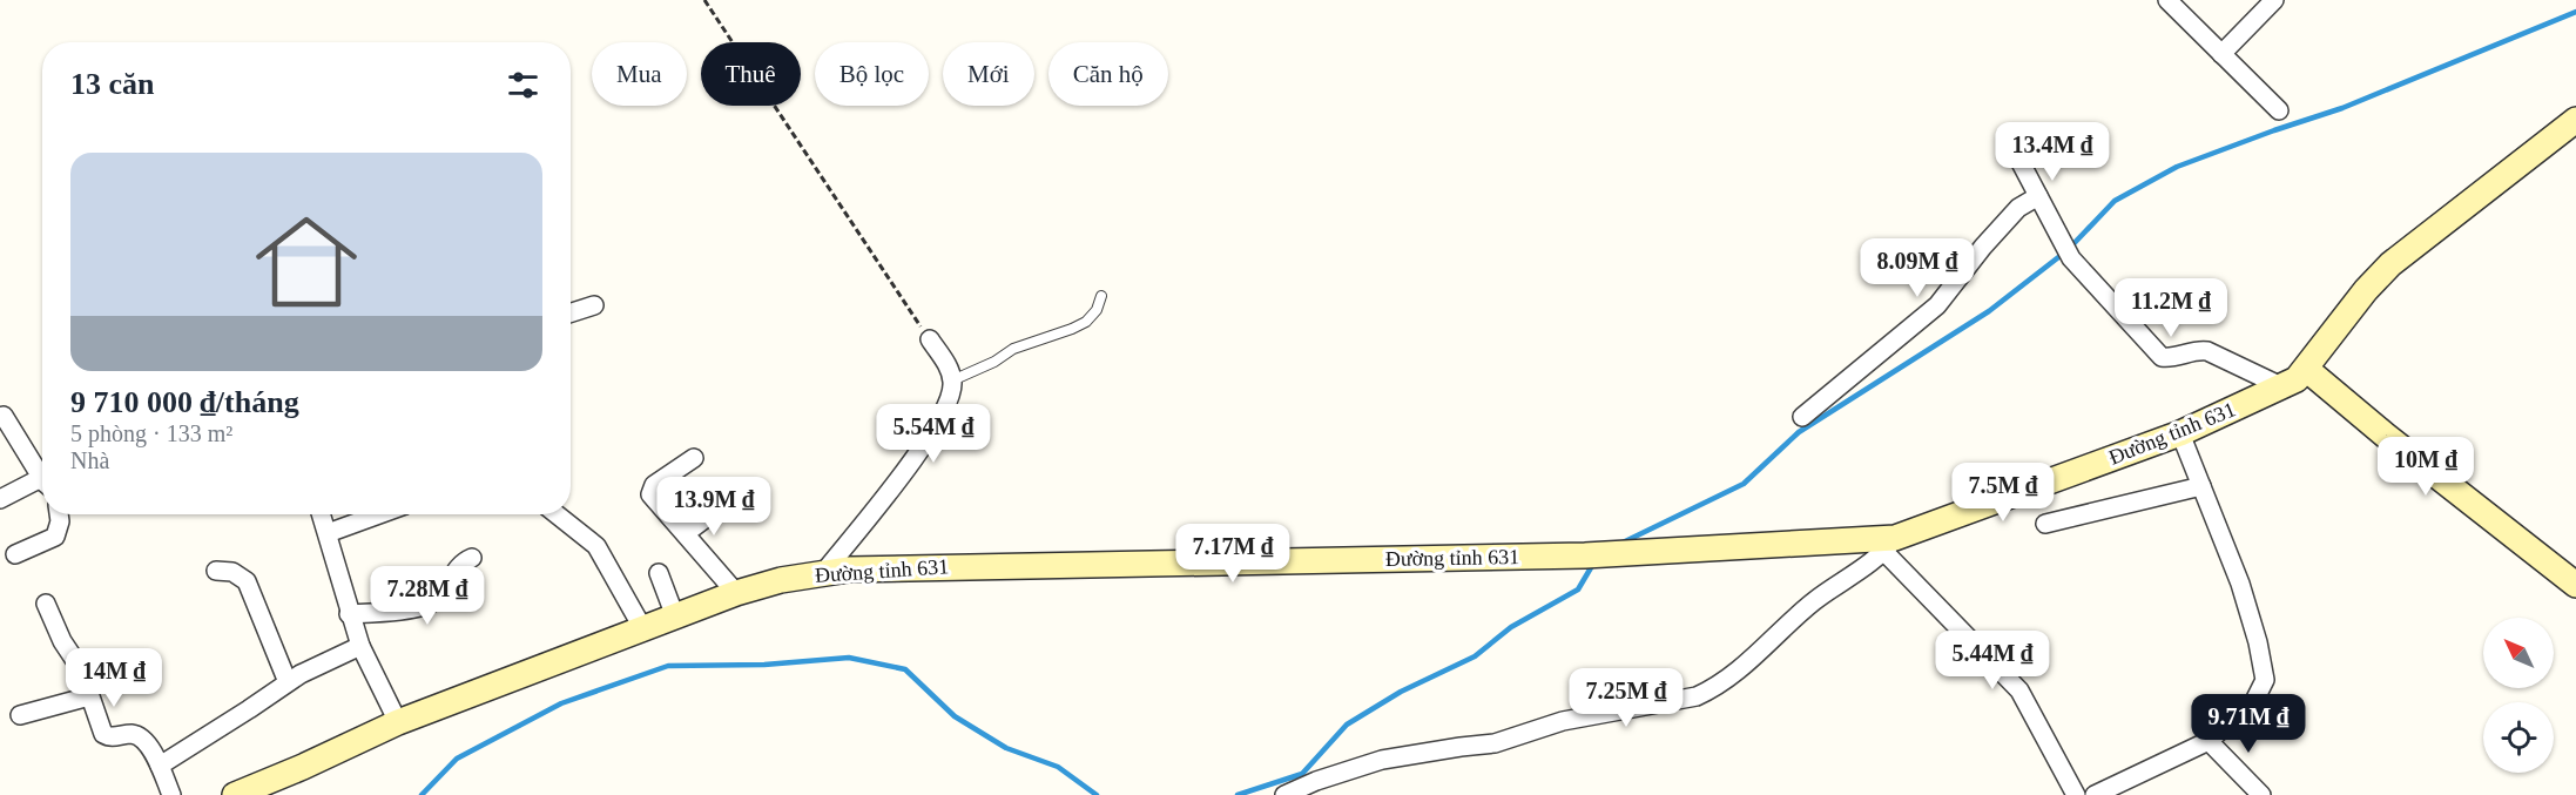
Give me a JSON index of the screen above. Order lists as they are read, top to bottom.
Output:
{
  "streets": {
    "main road": ["Đường tỉnh 631"]
  },
  "north": "top left",
  "page": {
    "chip": [
      "Mua",
      "Thuê",
      "Bộ lọc",
      "Mới",
      "Căn hộ"
    ],
    "heading": "13 căn",
    "price": [
      "13.4M ₫",
      "8.09M ₫",
      "11.2M ₫",
      "5.54M ₫",
      "10M ₫",
      "7.5M ₫",
      "13.9M ₫",
      "7.17M ₫",
      "7.28M ₫",
      "5.44M ₫",
      "14M ₫",
      "7.25M ₫",
      "9.71M ₫"
    ],
    "list": [
      {
        "name": "9 710 000 ₫/tháng",
        "note": "5 phòng · 133 m² · Nhà"
      }
    ]
  }
}
